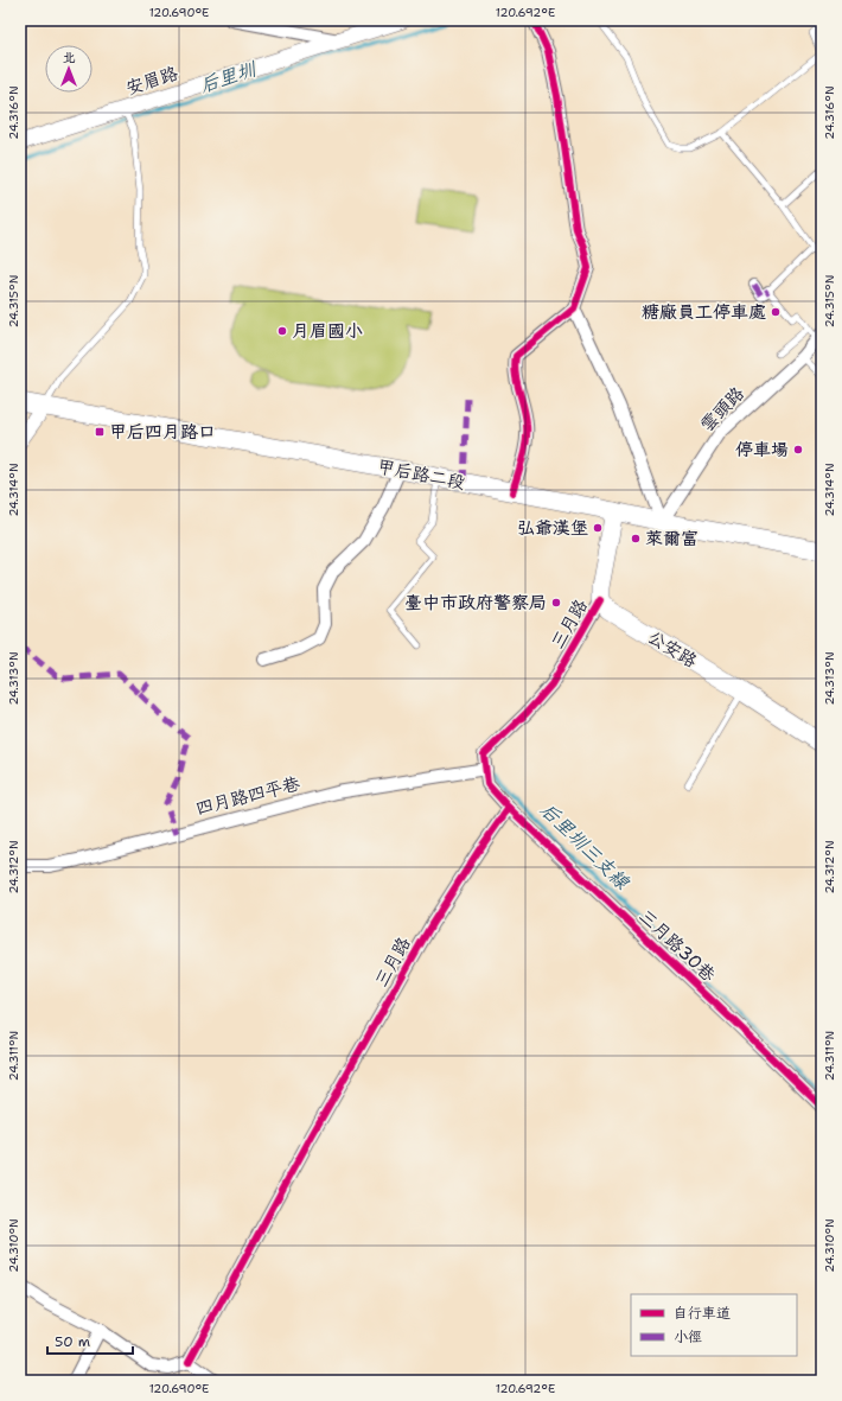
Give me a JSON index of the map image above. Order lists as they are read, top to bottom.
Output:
{
  "streets": {
    "main road": ["甲后路二段", "公安路"],
    "street": [
      "安眉路",
      "雲頭路",
      "三月路",
      "四月路四平巷",
      "三月路30巷"
    ]
  },
  "crossings": [
    ["雲頭路", "甲后路二段"],
    ["三月路", "公安路"],
    ["三月路", "四月路四平巷"],
    ["三月路", "三月路30巷"]
  ],
  "water": ["后里圳", "后里圳三支線"],
  "places": {
    "other": [
      "糖廠員工停車處",
      "月眉國小",
      "停車場",
      "弘爺漢堡",
      "萊爾富",
      "臺中市政府警察局"
    ],
    "transit": ["甲后四月路口"]
  },
  "legend": ["自行車道", "小徑"],
  "scale_bar": "50 m",
  "north": "top",
  "coordinates": [
    "120.690°E",
    "120.692°E",
    "24.316°N",
    "24.315°N",
    "24.314°N",
    "24.313°N",
    "24.312°N",
    "24.311°N",
    "24.310°N"
  ]
}
